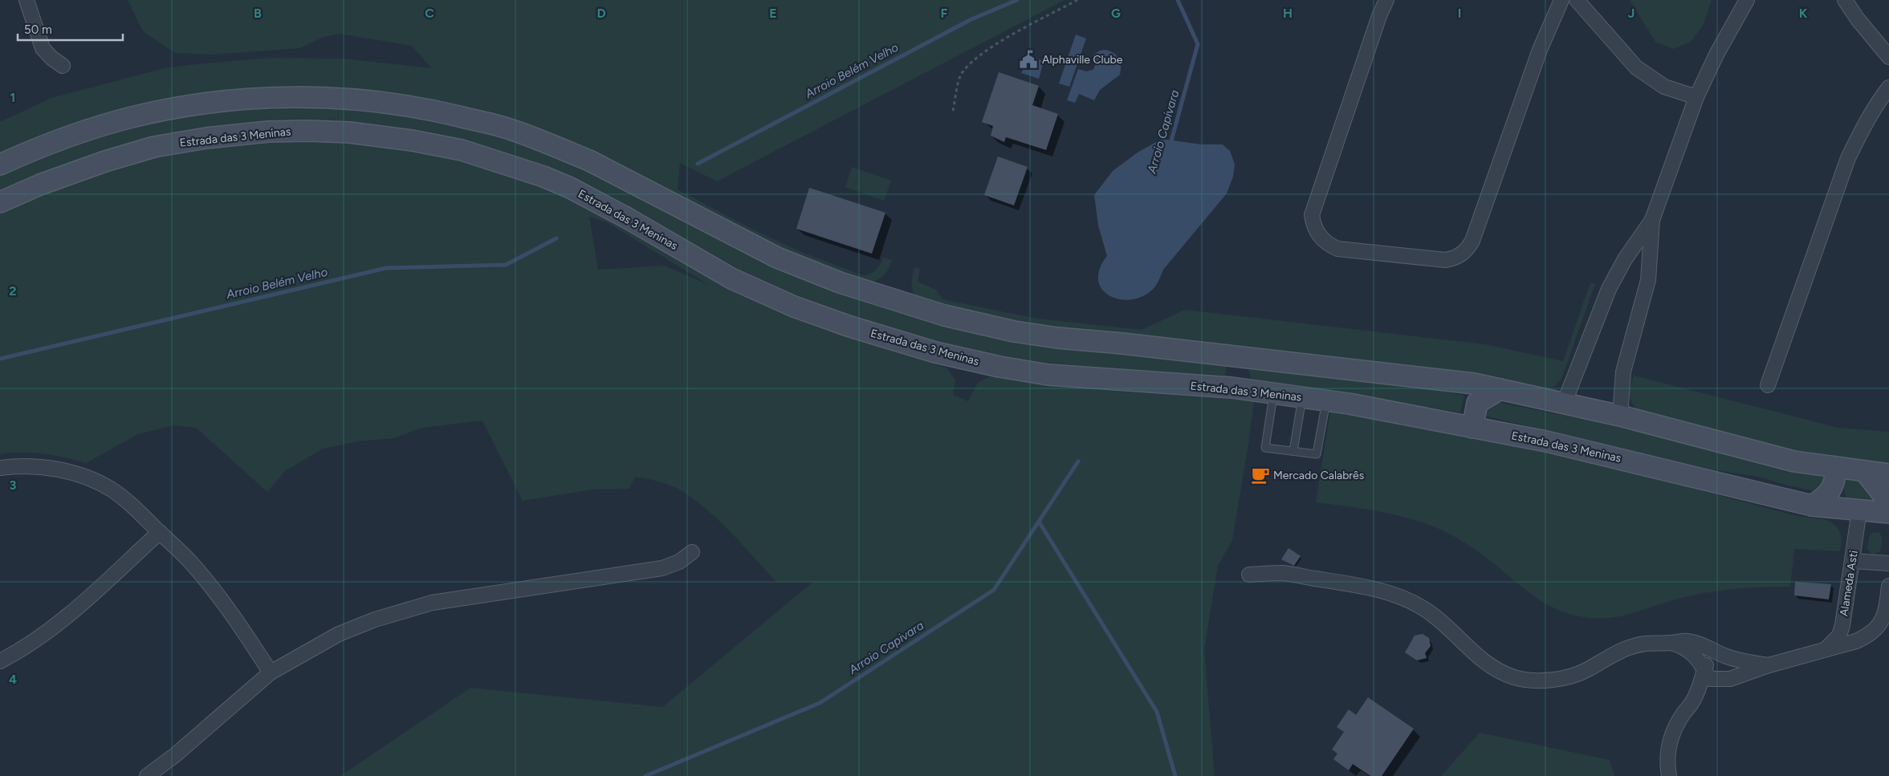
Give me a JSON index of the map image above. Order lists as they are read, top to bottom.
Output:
{
  "streets": {
    "main road": ["Estrada das 3 Meninas"],
    "street": ["Alameda Asti"]
  },
  "crossings": [
    ["Estrada das 3 Meninas", "Alameda Asti"]
  ],
  "water": ["Arroio Belém Velho", "Arroio Capivara"],
  "places": {
    "public building": ["Alphaville Clube"],
    "cafe": ["Mercado Calabrês"]
  },
  "scale_bar": "50 m",
  "grid": {
    "columns": [
      "B",
      "C",
      "D",
      "E",
      "F",
      "G",
      "H",
      "I",
      "J",
      "K"
    ],
    "rows": [
      "1",
      "2",
      "3",
      "4"
    ]
  }
}
